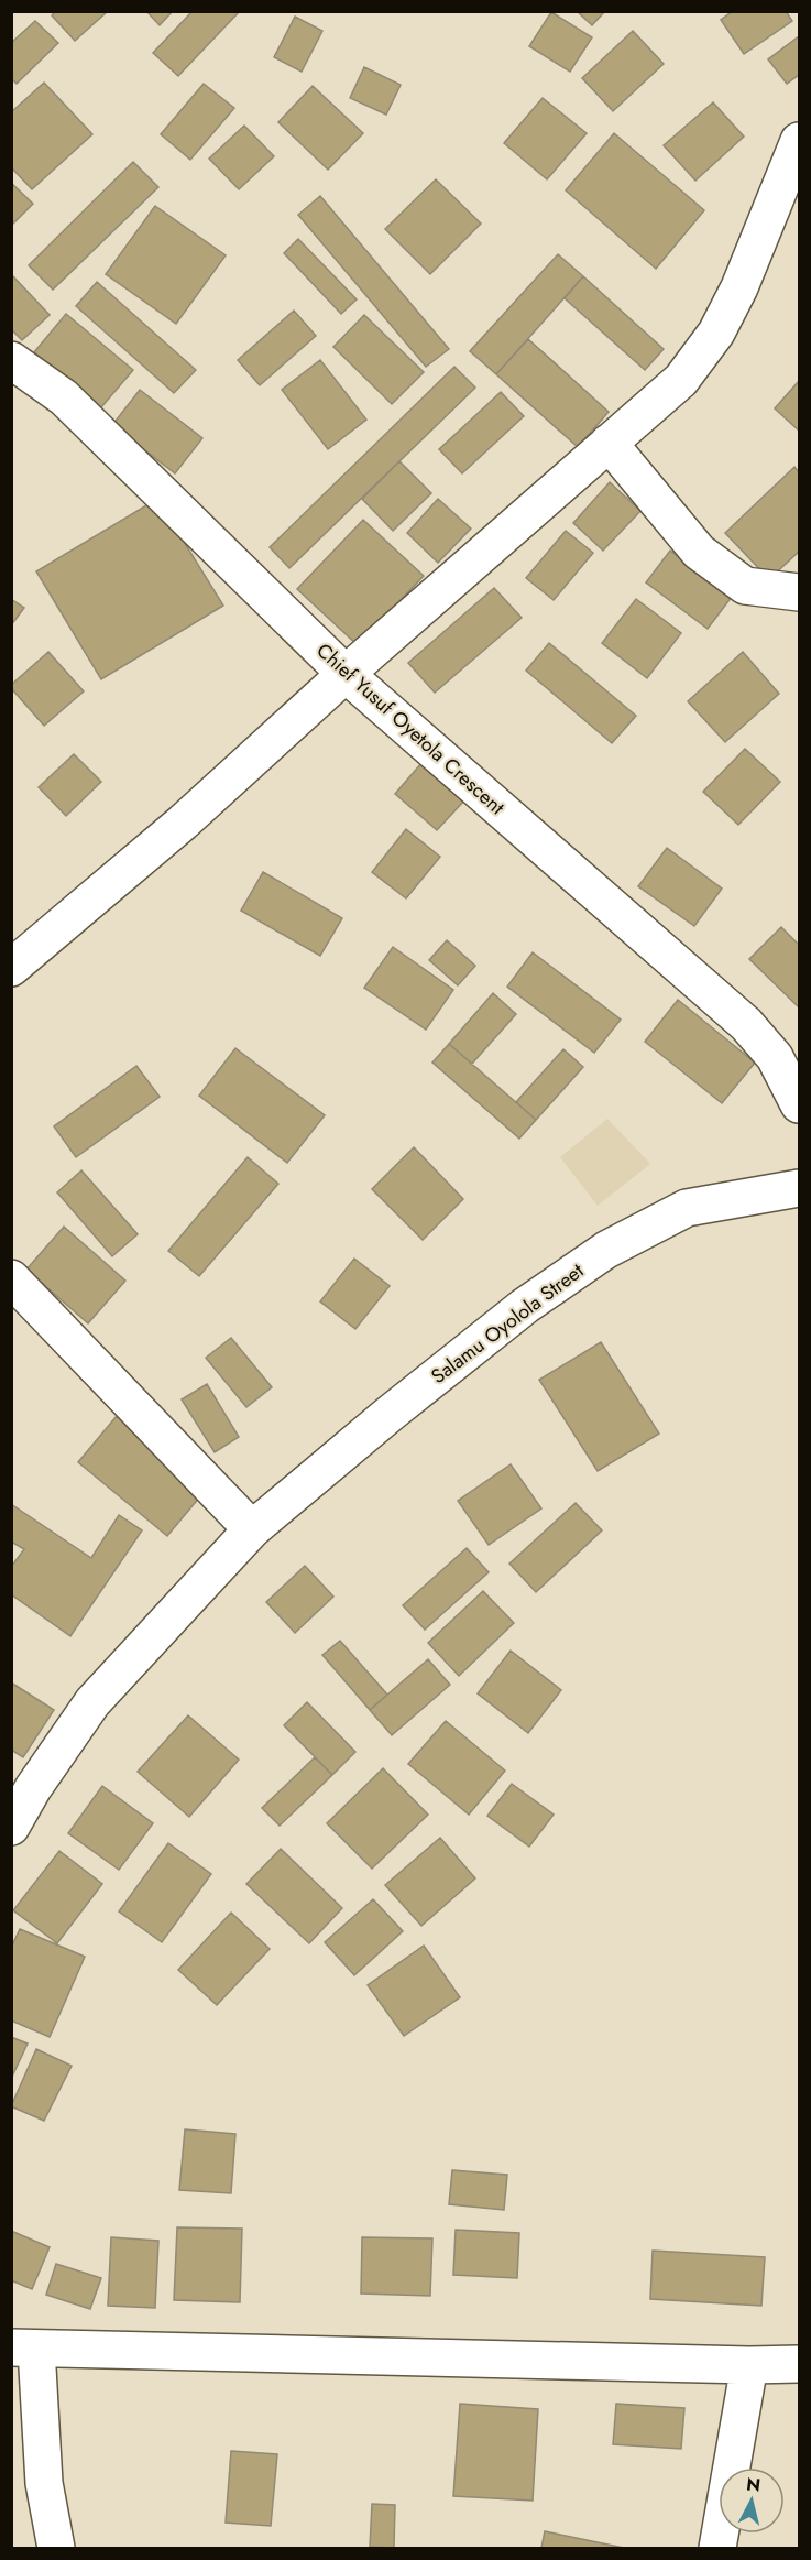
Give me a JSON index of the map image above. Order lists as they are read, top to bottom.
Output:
{
  "streets": {
    "street": ["Chief Yusuf Oyetola Crescent", "Salamu Oyolola Street"]
  },
  "north": "top"
}
